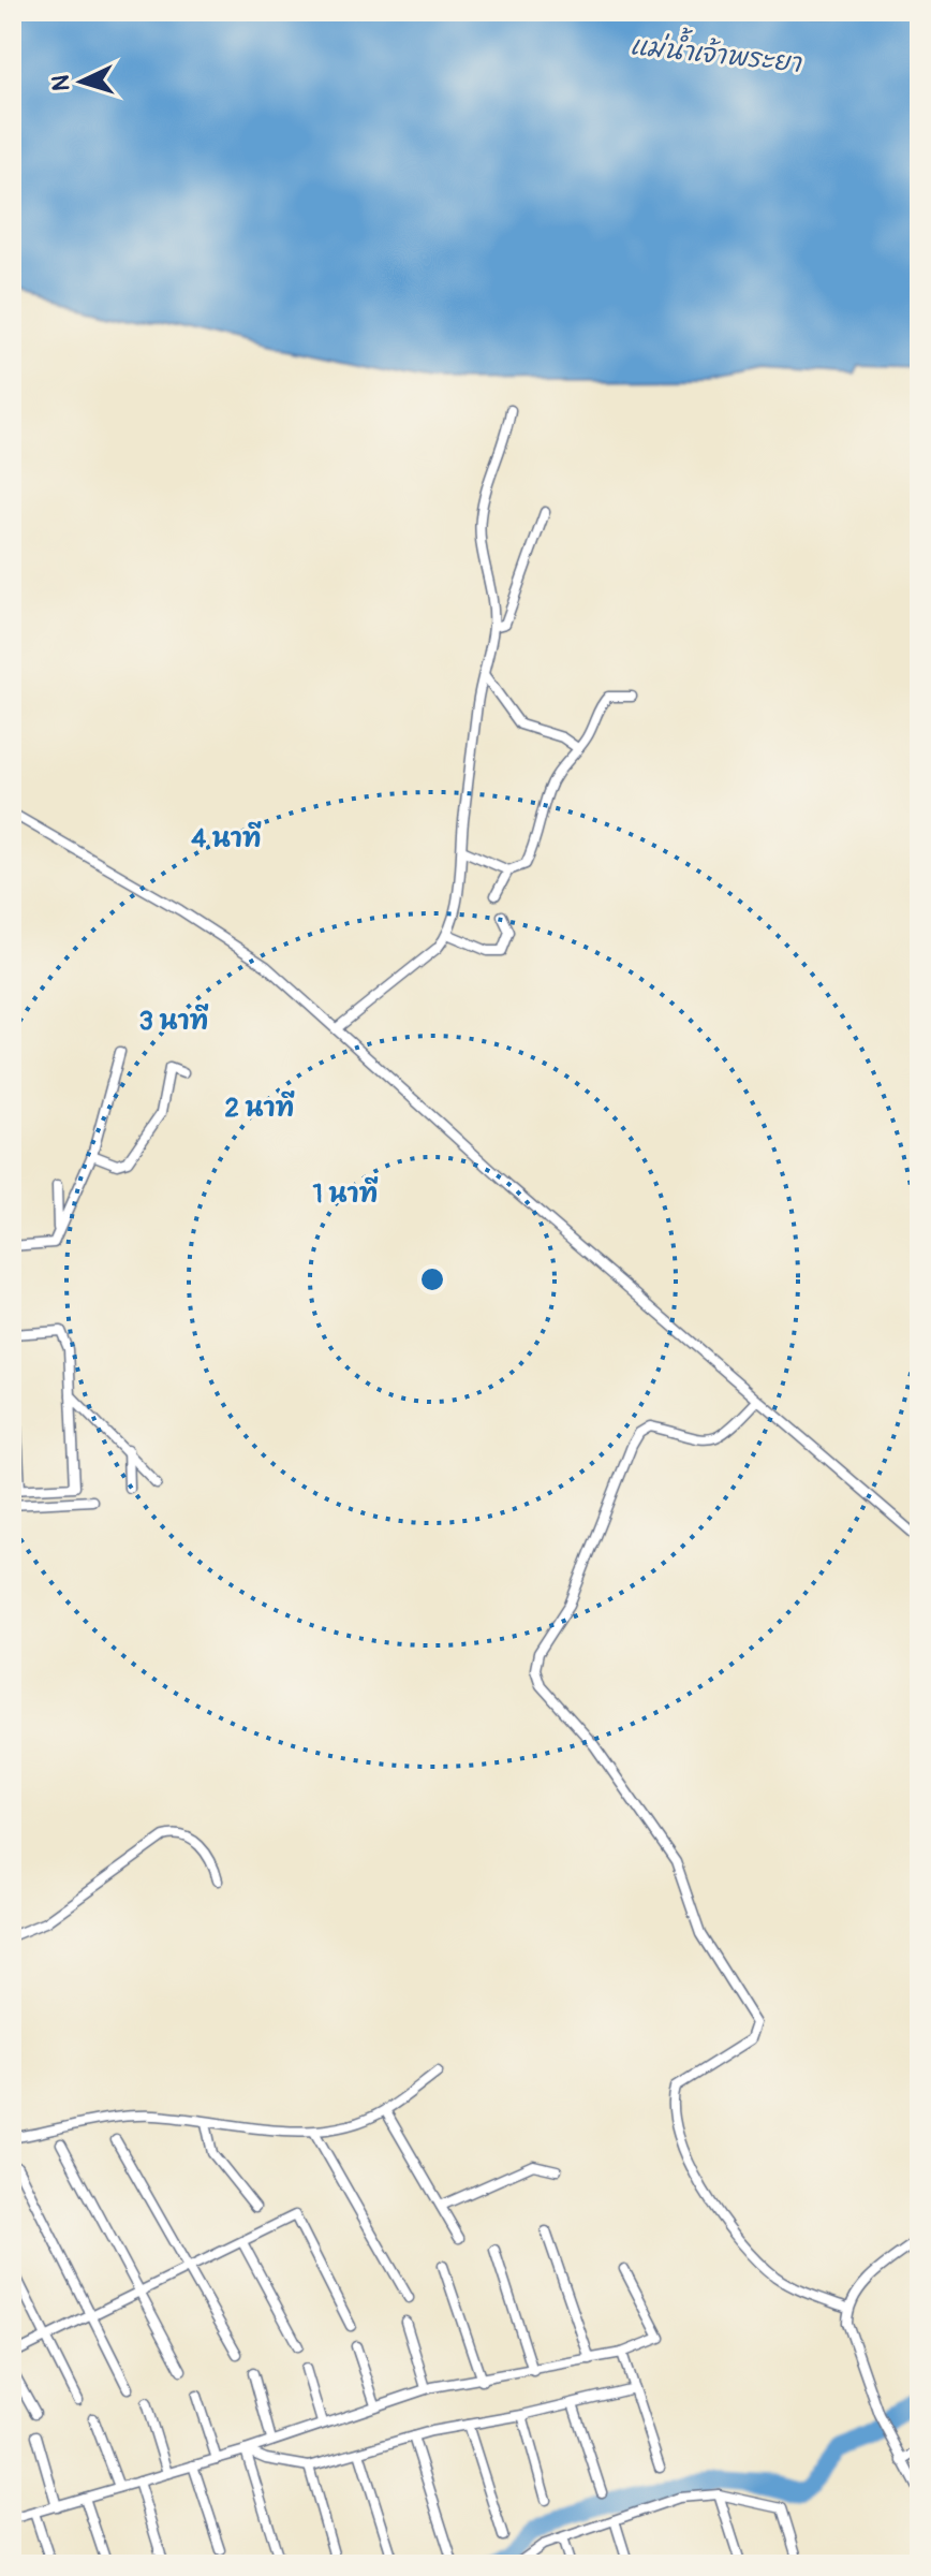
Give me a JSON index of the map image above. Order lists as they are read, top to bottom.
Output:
{
  "water": ["แม่น้ำเจ้าพระยา"],
  "north": "left",
  "rings": [
    "4 นาที",
    "3 นาที",
    "2 นาที",
    "1 นาที"
  ]
}
